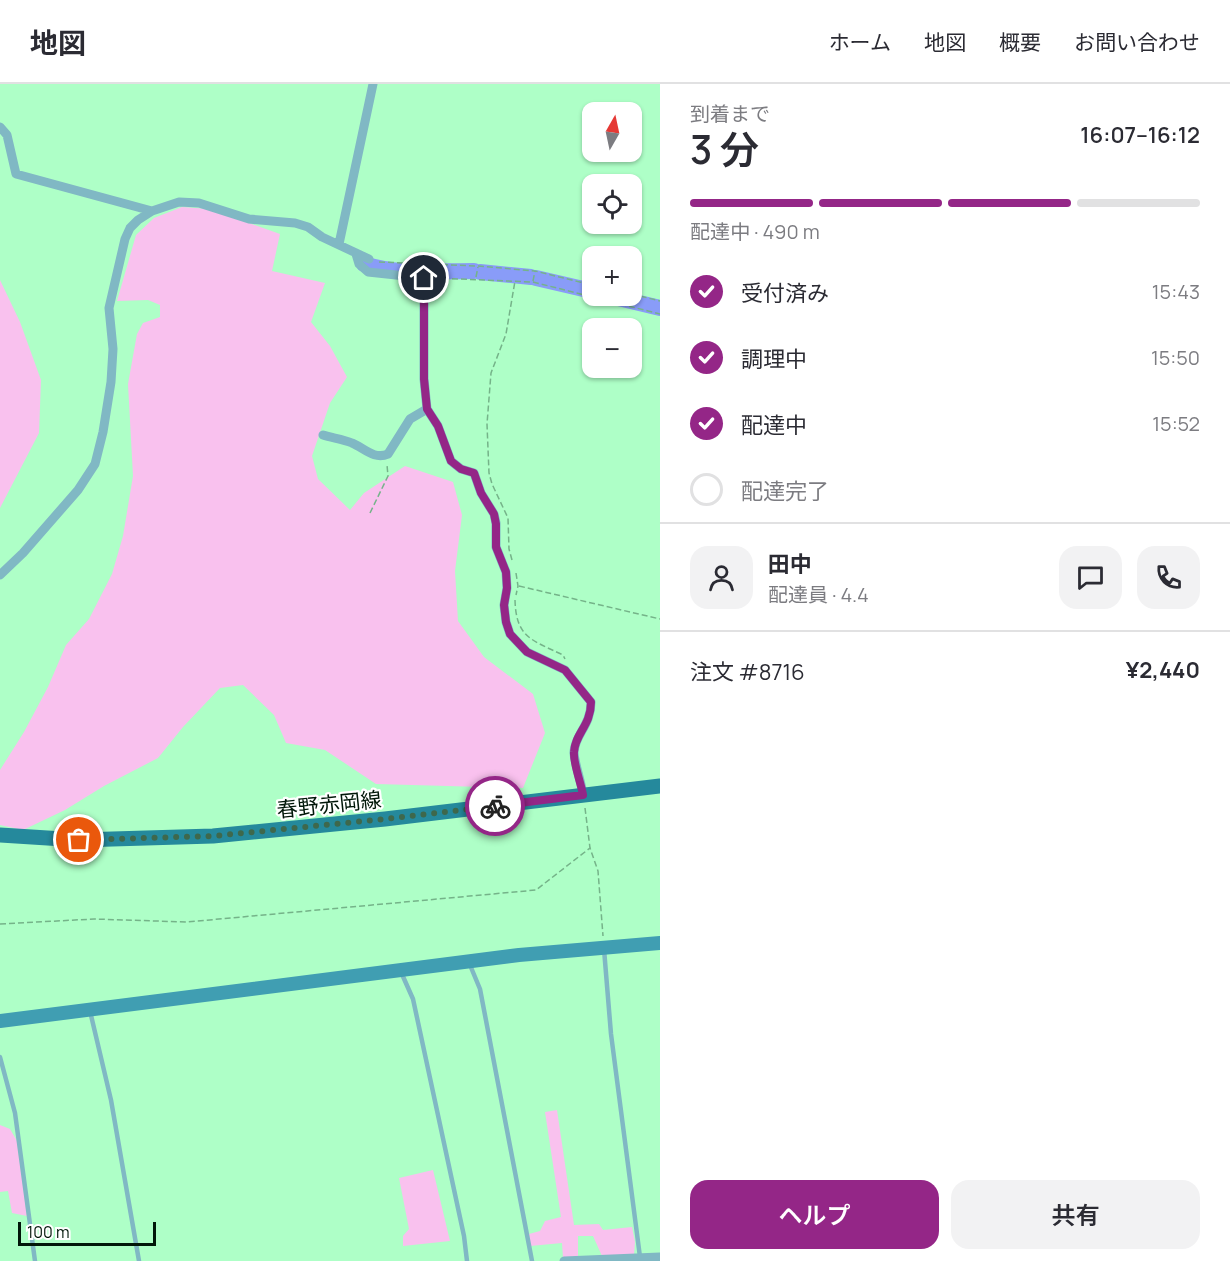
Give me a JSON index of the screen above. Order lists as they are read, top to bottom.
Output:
{
  "streets": {
    "main road": ["春野赤岡線"]
  },
  "scale_bar": "100 m",
  "north": "top",
  "page": {
    "header": "地図",
    "nav": [
      "ホーム",
      "地図",
      "概要",
      "お問い合わせ"
    ],
    "heading": ["3 分", "到着まで", "16:07–16:12"],
    "panel": [
      "田中",
      "配達員 · 4.4",
      "注文 #8716",
      "¥2,440"
    ],
    "map_buttons": ["+", "−"],
    "bar": "配達中 · 490 m",
    "list": [
      ["受付済み", "15:43"],
      ["調理中", "15:50"],
      ["配達中", "15:52"],
      "配達完了"
    ],
    "buttons": ["ヘルプ", "共有"],
    "scale": "100 m"
  }
}
